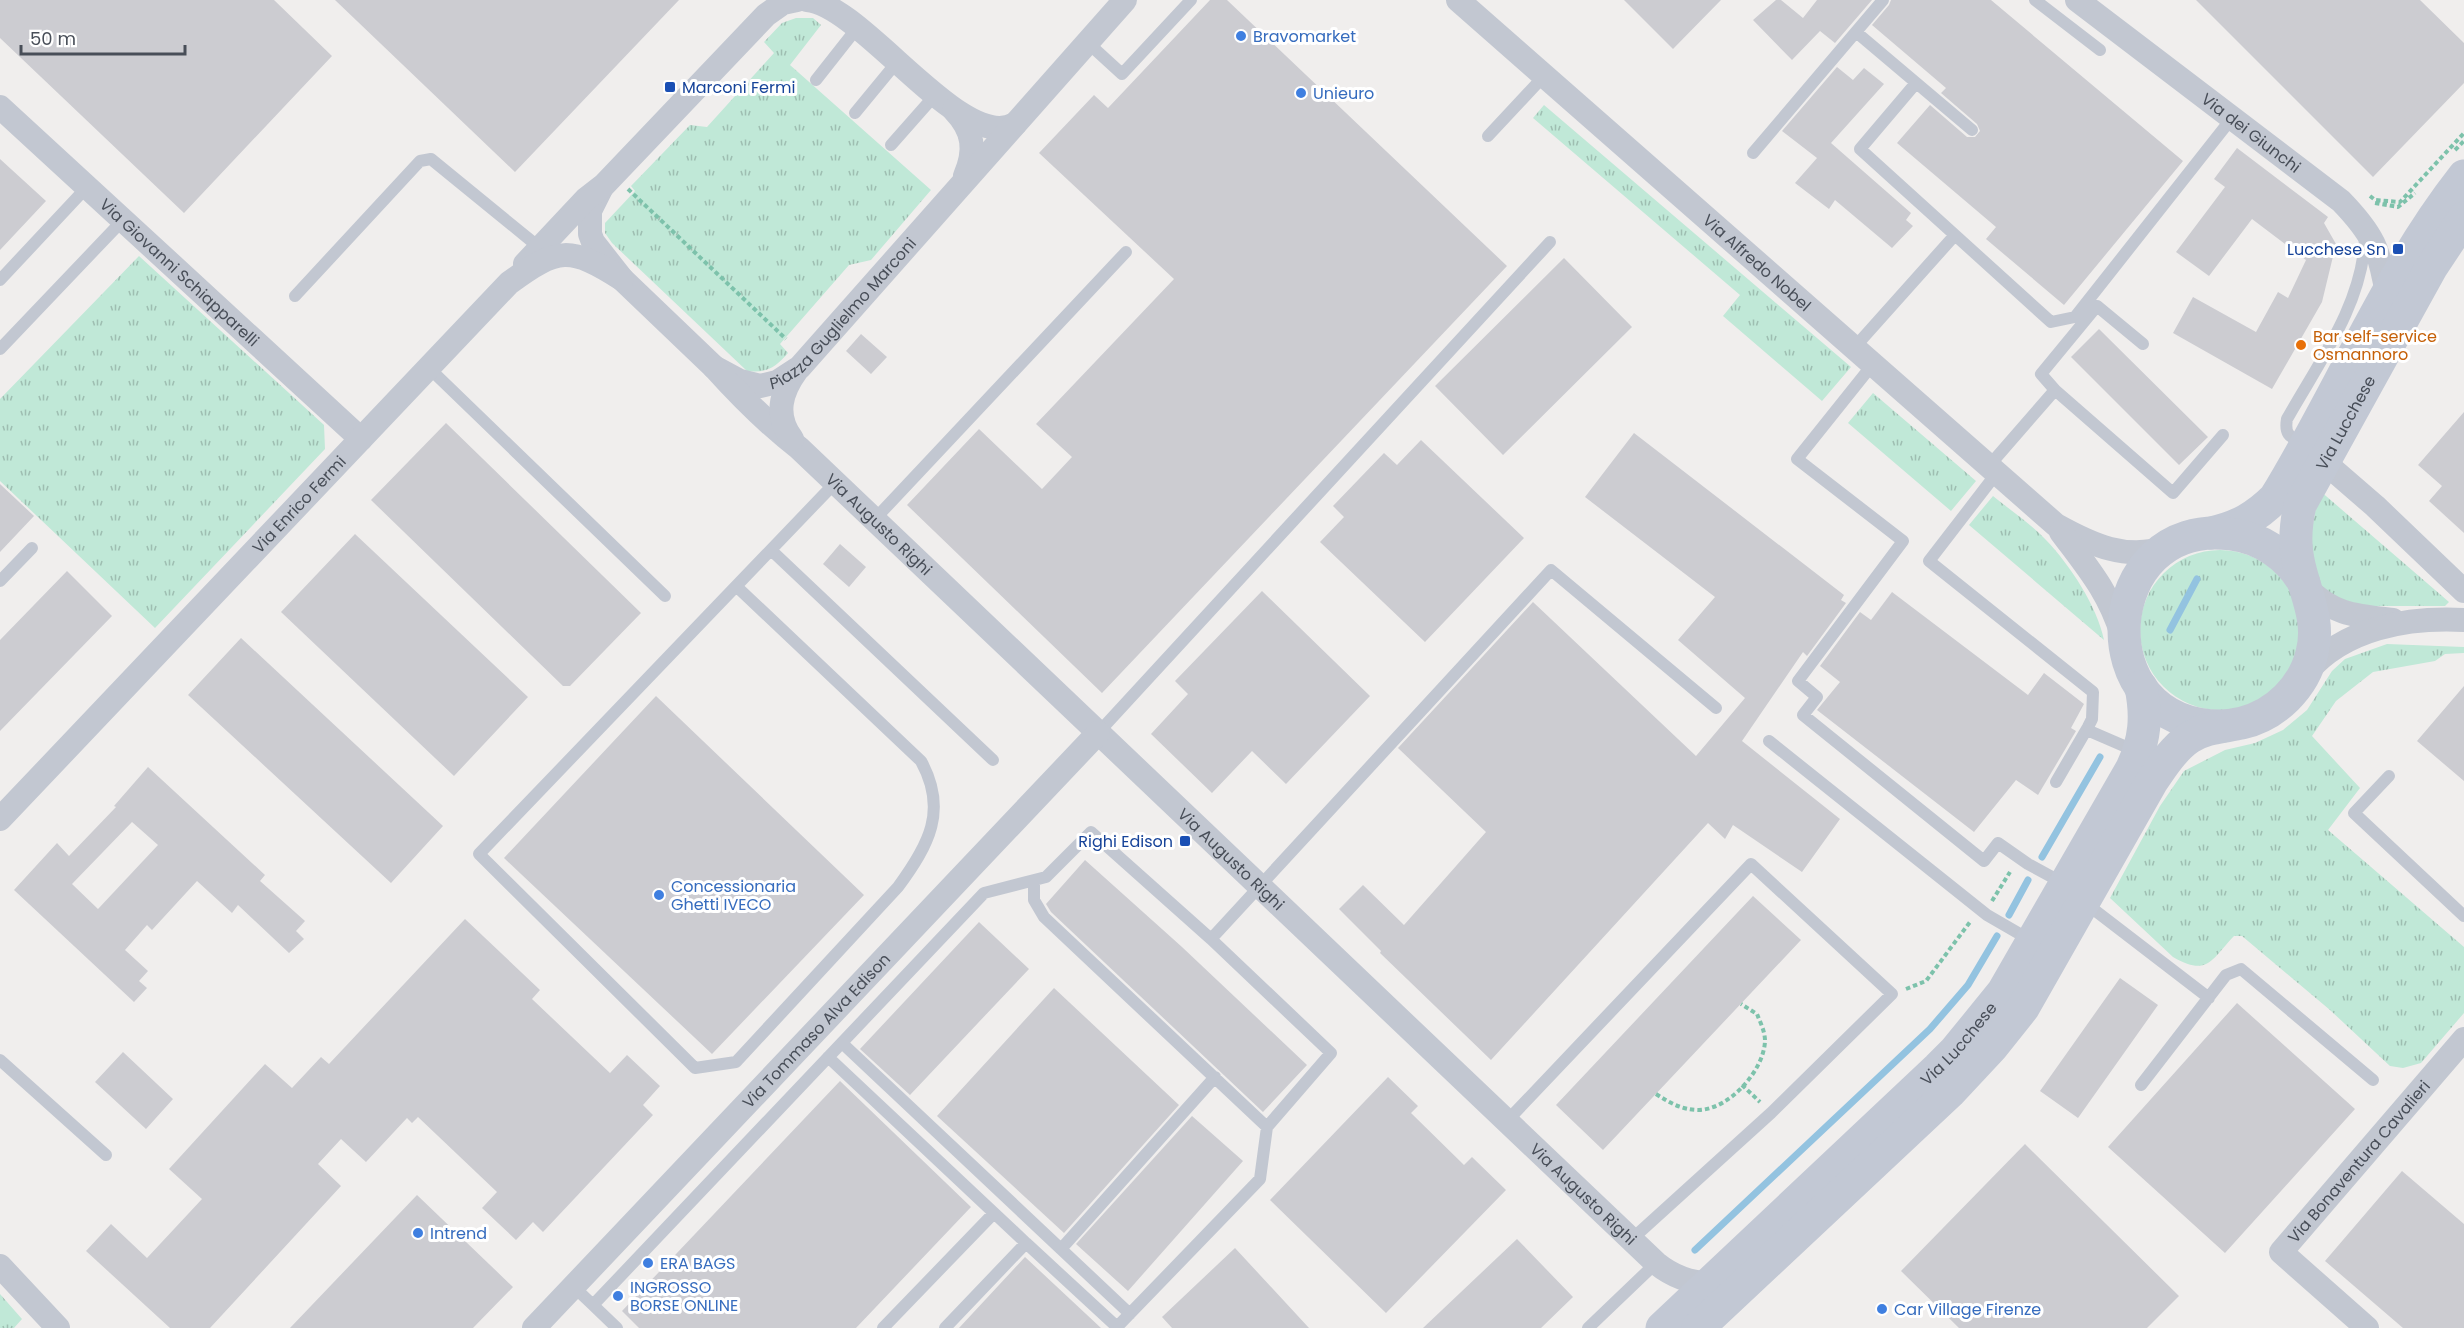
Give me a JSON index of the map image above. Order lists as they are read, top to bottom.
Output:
{
  "streets": {
    "main road": ["Via Lucchese"],
    "street": [
      "Via dei Giunchi",
      "Via Alfredo Nobel",
      "Via Giovanni Schiapparelli",
      "Piazza Guglielmo Marconi",
      "Via Enrico Fermi",
      "Via Augusto Righi",
      "Via Tommaso Alva Edison",
      "Via Bonaventura Cavalieri"
    ]
  },
  "crossings": [
    ["Via dei Giunchi", "Via Lucchese"],
    ["Via Alfredo Nobel", "Via Lucchese"],
    ["Via Giovanni Schiapparelli", "Via Enrico Fermi"],
    ["Piazza Guglielmo Marconi", "Via Enrico Fermi"],
    ["Piazza Guglielmo Marconi", "Via Augusto Righi"],
    ["Via Lucchese", "Via Augusto Righi"],
    ["Via Augusto Righi", "Via Tommaso Alva Edison"]
  ],
  "places": {
    "other": [
      "Bravomarket",
      "Unieuro",
      "Bar self-service Osmannoro",
      "Concessionaria Ghetti IVECO",
      "Intrend",
      "ERA BAGS",
      "INGROSSO BORSE ONLINE",
      "Car Village Firenze"
    ],
    "transit": ["Marconi Fermi", "Lucchese Sn", "Righi Edison"]
  },
  "scale_bar": "50 m"
}
